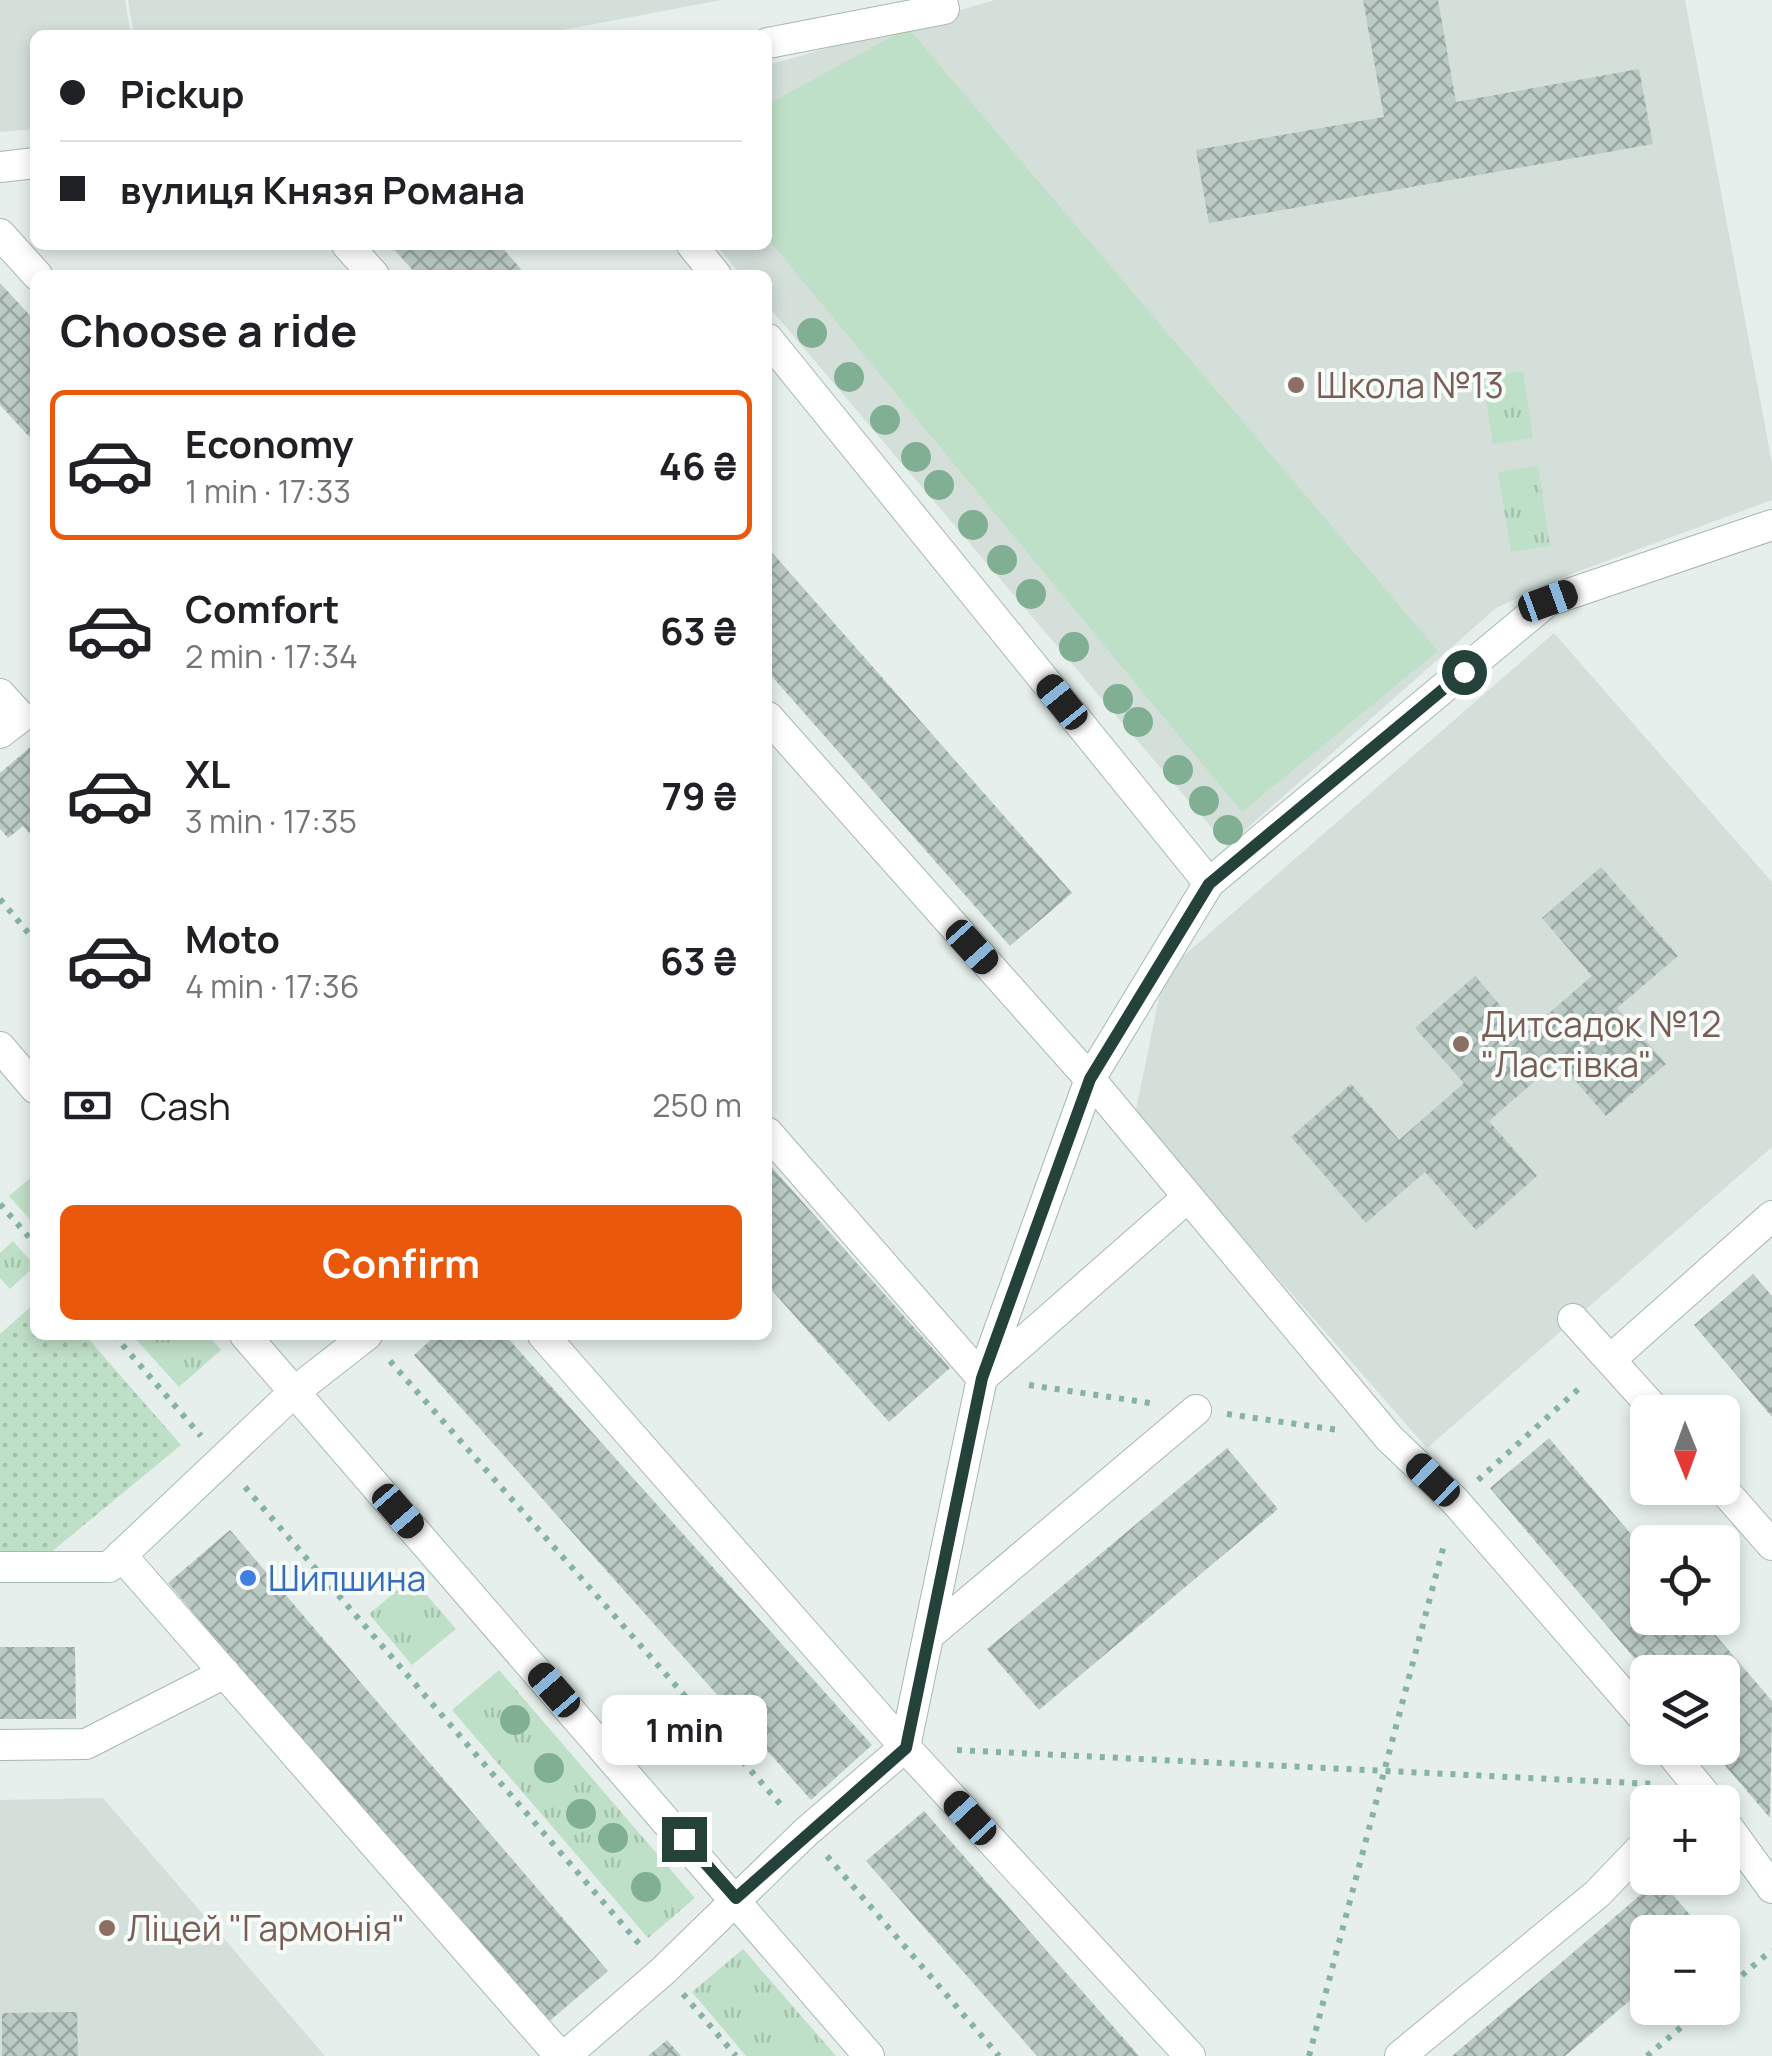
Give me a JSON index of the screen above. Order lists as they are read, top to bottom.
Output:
{
  "places": [
    "Школа №13",
    "Дитсадок №12 \"Ластівка\"",
    "Шипшина",
    "Ліцей \"Гармонія\""
  ],
  "north": "bottom",
  "page": {
    "banner": ["Pickup", "вулиця Князя Романа"],
    "heading": "Choose a ride",
    "list": [
      {
        "name": "Economy",
        "note": "1 min · 17:33",
        "value": "46 ₴"
      },
      {
        "name": "Comfort",
        "note": "2 min · 17:34",
        "value": "63 ₴"
      },
      {
        "name": "XL",
        "note": "3 min · 17:35",
        "value": "79 ₴"
      },
      {
        "name": "Moto",
        "note": "4 min · 17:36",
        "value": "63 ₴"
      }
    ],
    "pay": ["Cash", "250 m"],
    "buttons": "Confirm",
    "map_buttons": ["+", "−"],
    "bubble": "1 min"
  }
}
